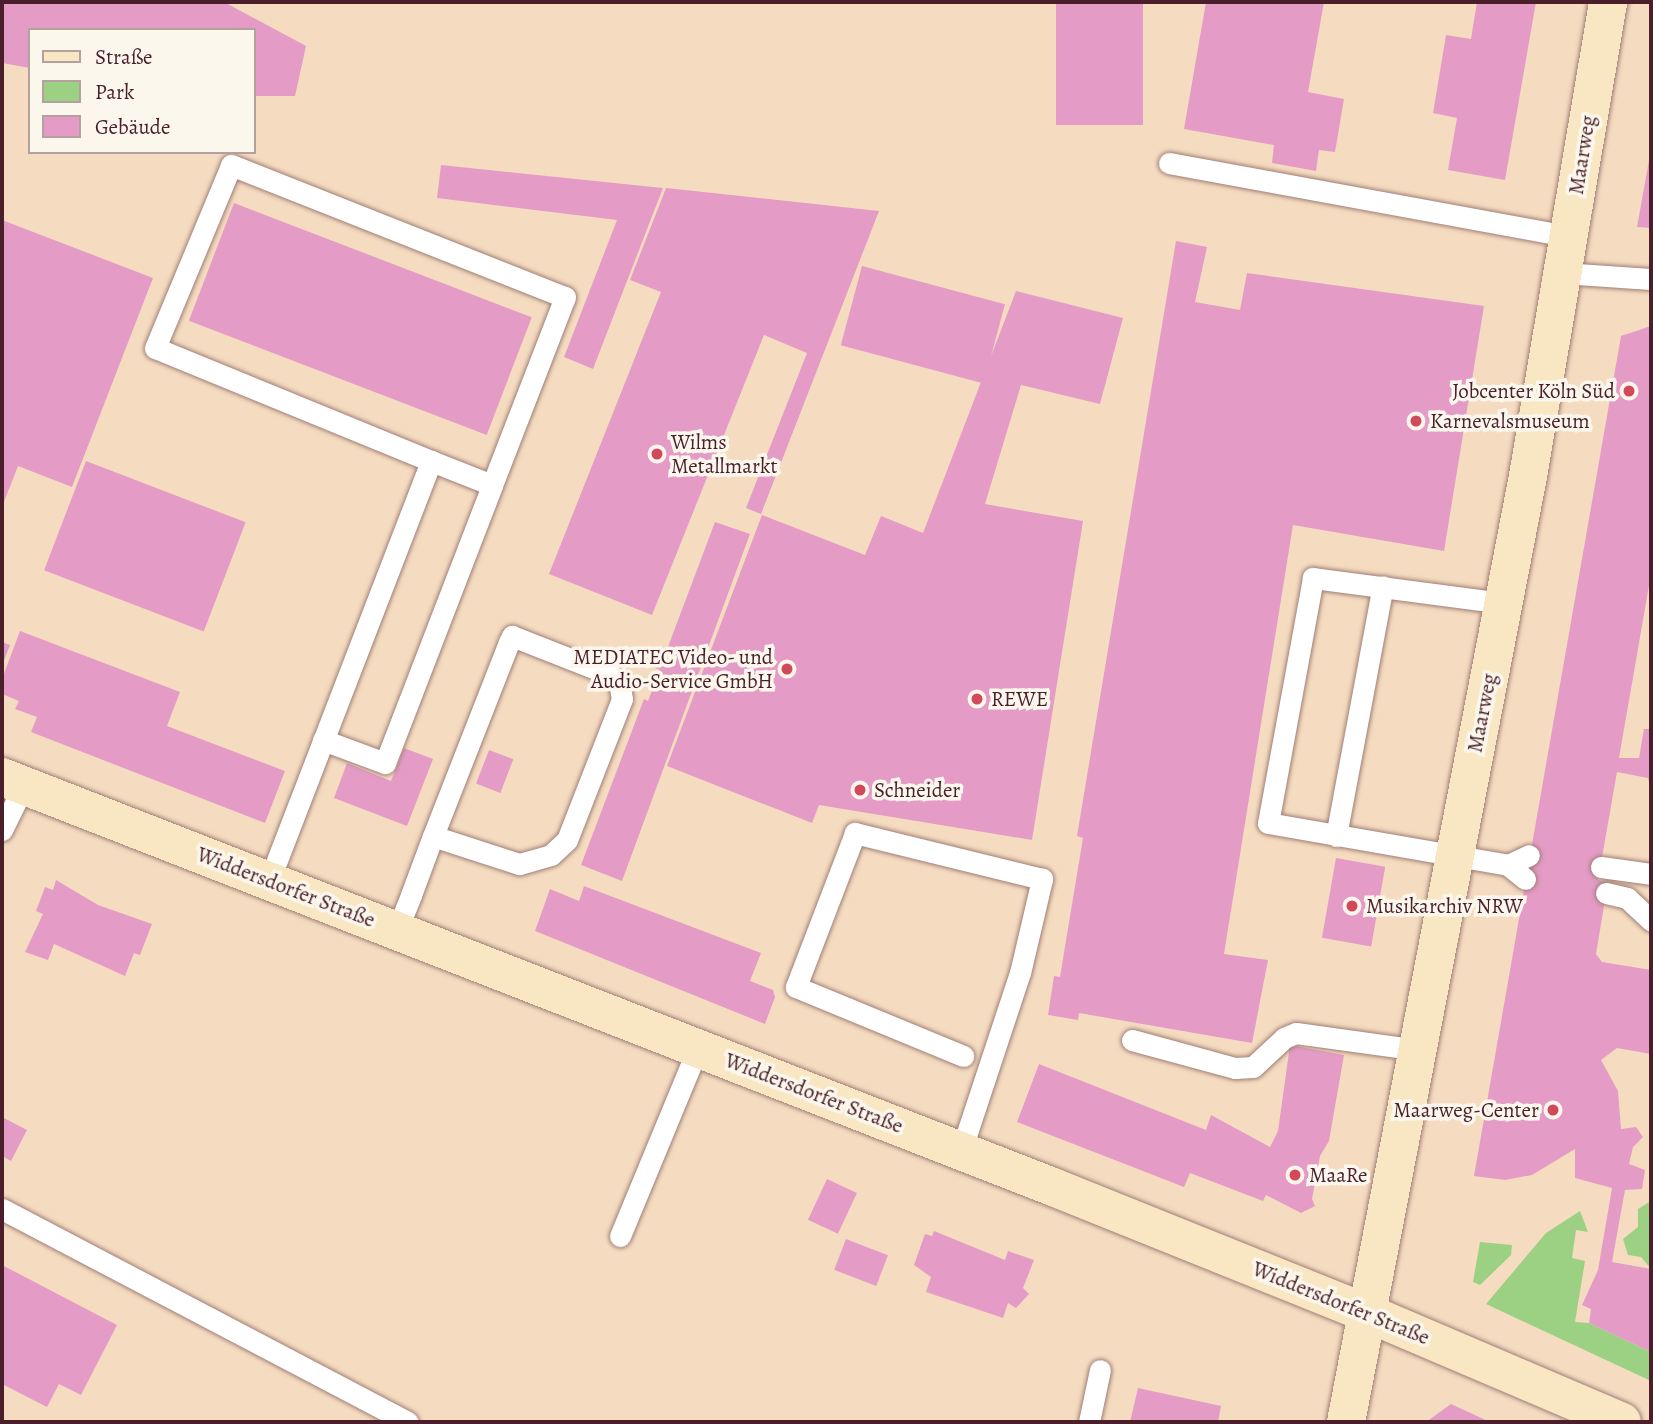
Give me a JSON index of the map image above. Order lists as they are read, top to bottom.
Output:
{
  "streets": {
    "main road": ["Maarweg", "Widdersdorfer Straße"]
  },
  "crossings": [
    ["Maarweg", "Widdersdorfer Straße"]
  ],
  "places": [
    "Jobcenter Köln Süd",
    "Karnevalsmuseum",
    "Wilms Metallmarkt",
    "MEDIATEC Video- und Audio-Service GmbH",
    "REWE",
    "Schneider",
    "Musikarchiv NRW",
    "Maarweg-Center",
    "MaaRe"
  ],
  "legend": ["Straße", "Park", "Gebäude"]
}
